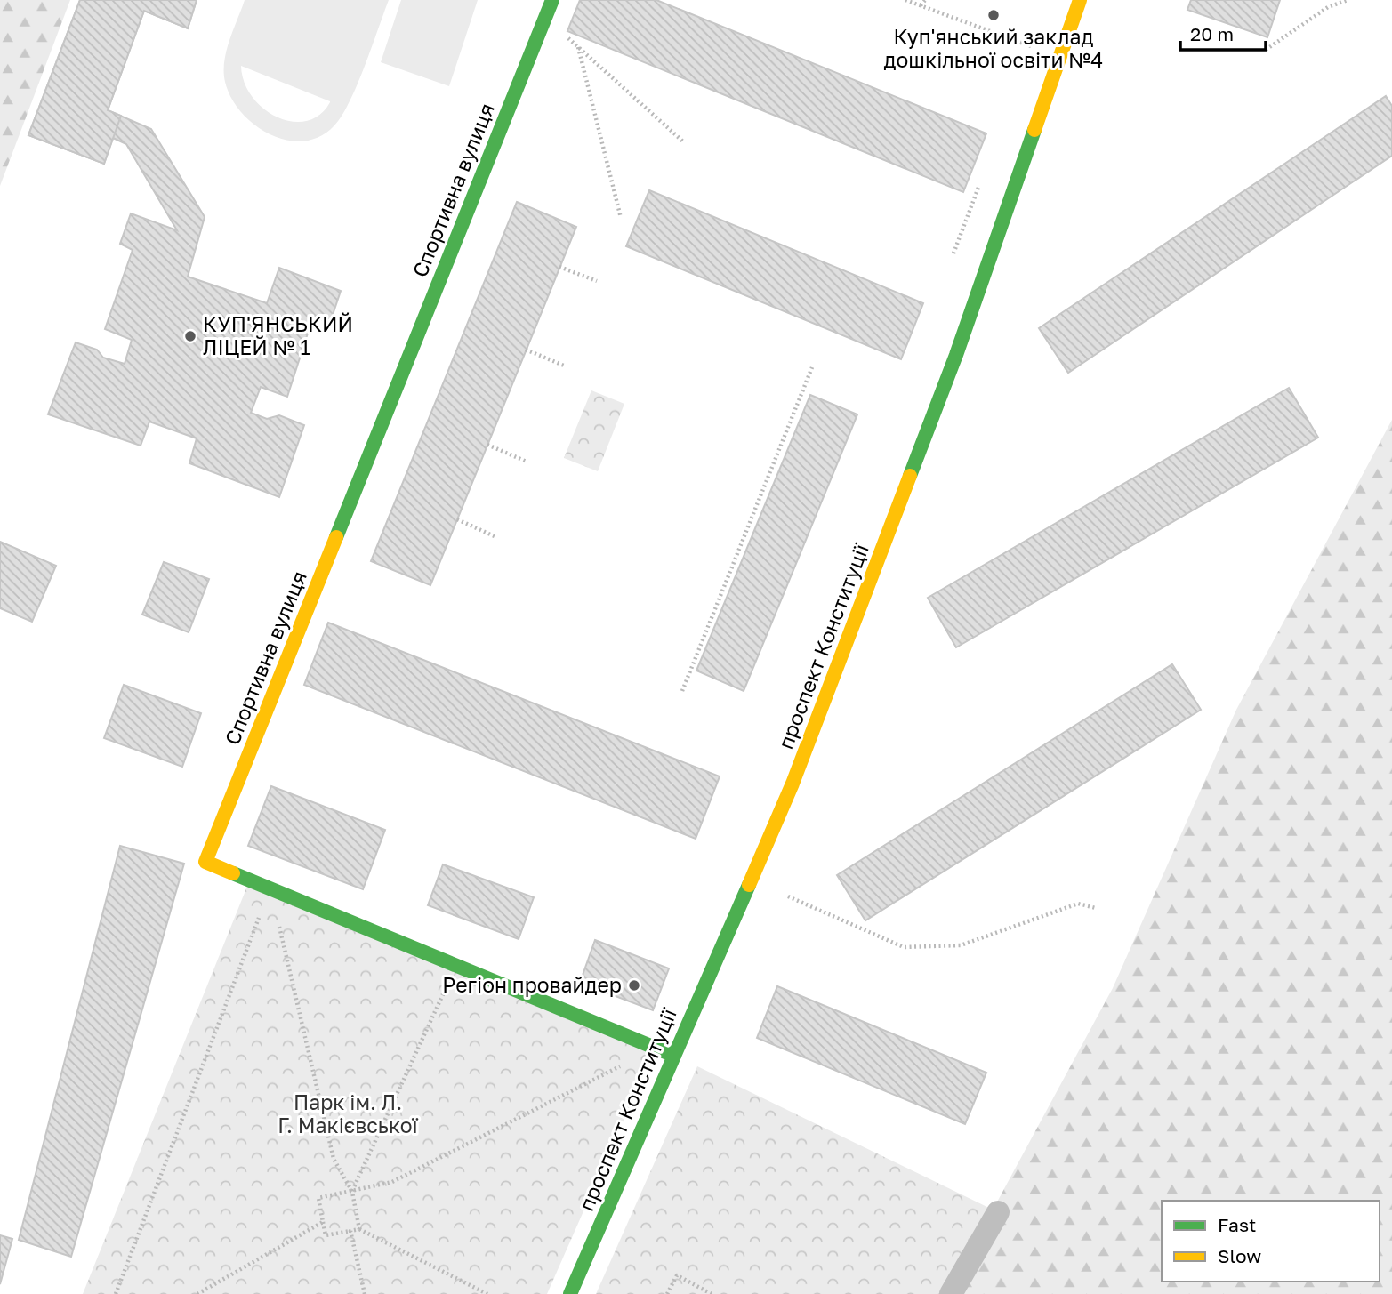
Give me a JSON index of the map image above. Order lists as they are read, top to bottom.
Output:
{
  "streets": {
    "street": ["Спортивна вулиця", "проспект Конституції"]
  },
  "crossings": [
    ["Спортивна вулиця", "проспект Конституції"]
  ],
  "parks": ["Парк ім. Л. Г. Макієвської"],
  "places": ["Куп'янський заклад дошкільної освіти №4", "КУП'ЯНСЬКИЙ ЛІЦЕЙ № 1", "Регіон провайдер"],
  "legend": ["Fast", "Slow"],
  "scale_bar": "20 m"
}
